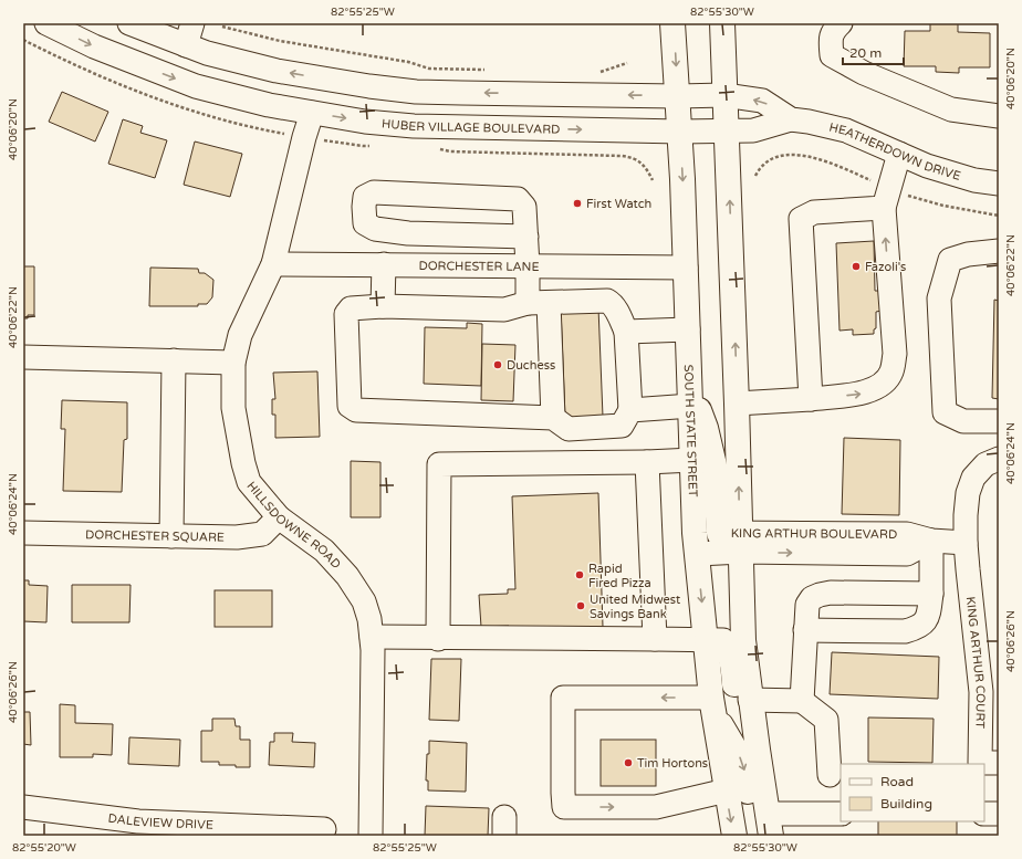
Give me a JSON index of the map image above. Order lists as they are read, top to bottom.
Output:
{
  "streets": {
    "main road": ["SOUTH STATE STREET"],
    "street": [
      "HUBER VILLAGE BOULEVARD",
      "HEATHERDOWN DRIVE",
      "DORCHESTER LANE",
      "HILLSDOWNE ROAD",
      "KING ARTHUR BOULEVARD",
      "DORCHESTER SQUARE",
      "KING ARTHUR COURT",
      "DALEVIEW DRIVE"
    ]
  },
  "crossings": [
    ["HUBER VILLAGE BOULEVARD", "HEATHERDOWN DRIVE"],
    ["HUBER VILLAGE BOULEVARD", "SOUTH STATE STREET"],
    ["HUBER VILLAGE BOULEVARD", "HILLSDOWNE ROAD"],
    ["HEATHERDOWN DRIVE", "SOUTH STATE STREET"],
    ["DORCHESTER LANE", "SOUTH STATE STREET"],
    ["DORCHESTER LANE", "HILLSDOWNE ROAD"],
    ["SOUTH STATE STREET", "KING ARTHUR BOULEVARD"],
    ["HILLSDOWNE ROAD", "DORCHESTER SQUARE"],
    ["KING ARTHUR BOULEVARD", "KING ARTHUR COURT"]
  ],
  "places": [
    "First Watch",
    "Fazoli's",
    "Duchess",
    "Rapid Fired Pizza",
    "United Midwest Savings Bank",
    "Tim Hortons"
  ],
  "legend": ["Road", "Building"],
  "scale_bar": "20 m",
  "coordinates": [
    "82°55'25\"W",
    "82°55'30\"W",
    "40°06'20\"N",
    "40°06'22\"N",
    "40°06'24\"N",
    "40°06'26\"N",
    "82°55'20\"W"
  ]
}
